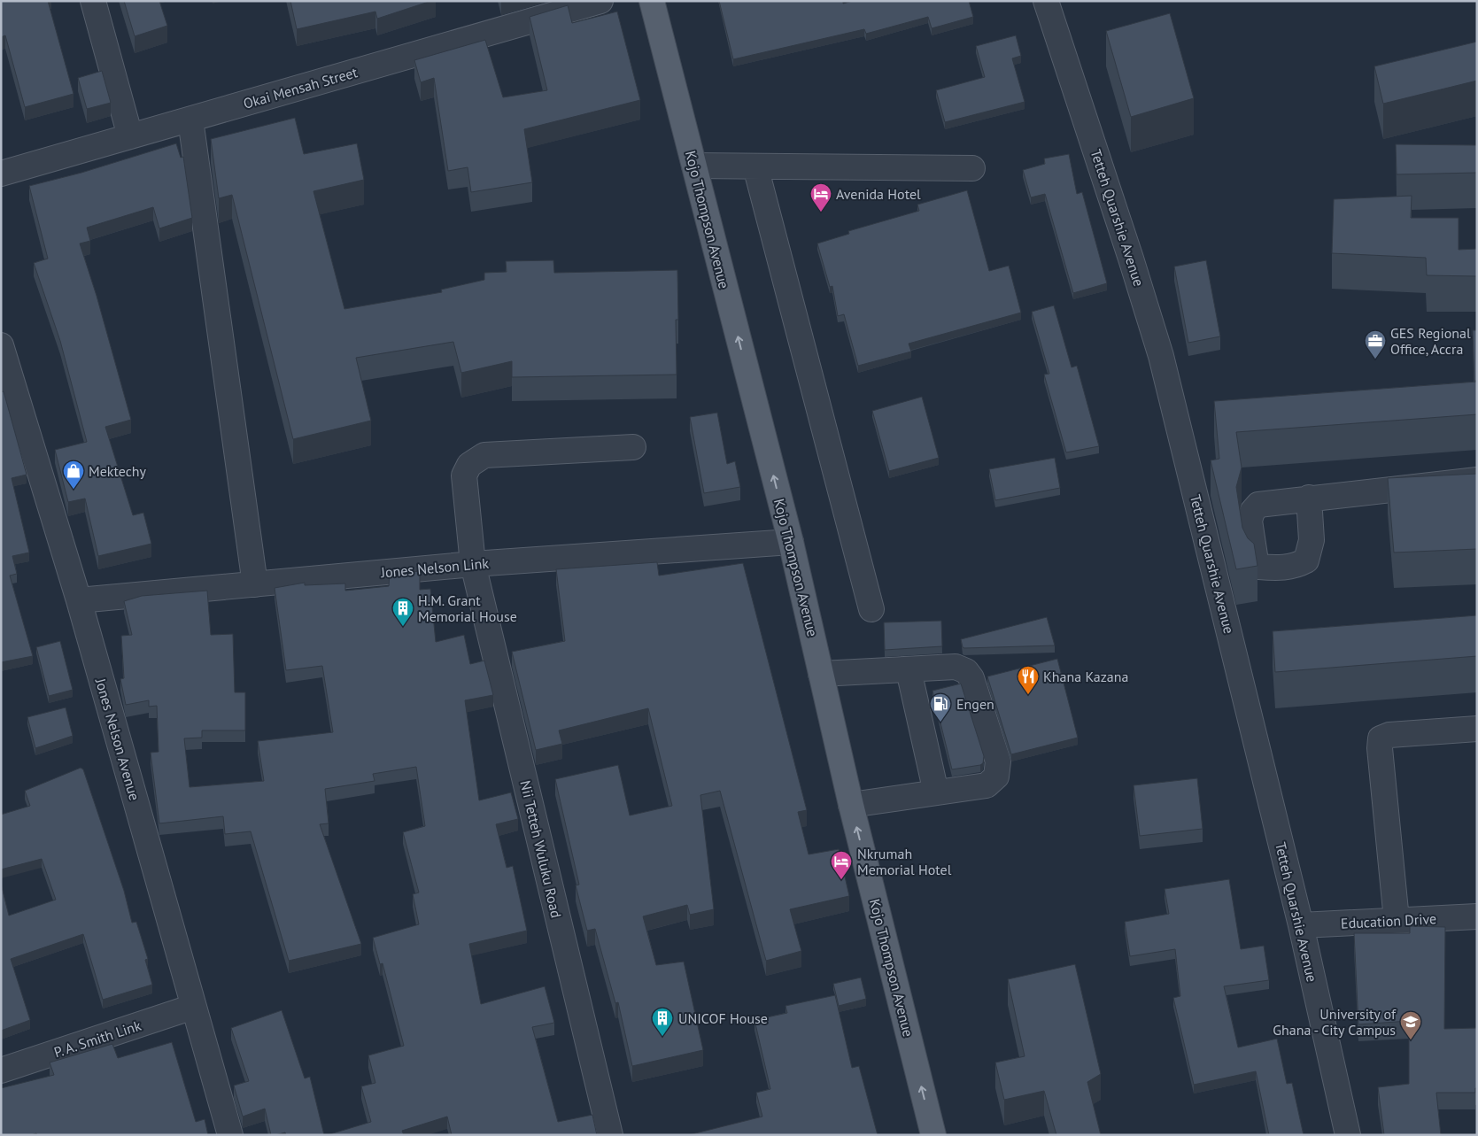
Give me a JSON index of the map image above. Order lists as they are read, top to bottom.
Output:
{
  "streets": {
    "main road": ["Kojo Thompson Avenue"],
    "street": [
      "Okai Mensah Street",
      "Tetteh Quarshie Avenue",
      "Jones Nelson Link",
      "Jones Nelson Avenue",
      "Nii Tetteh Wuluku Road",
      "Education Drive",
      "P. A. Smith Link"
    ]
  },
  "crossings": [
    ["Tetteh Quarshie Avenue", "Education Drive"],
    ["Kojo Thompson Avenue", "Jones Nelson Link"],
    ["Jones Nelson Link", "Jones Nelson Avenue"],
    ["Jones Nelson Link", "Nii Tetteh Wuluku Road"],
    ["Jones Nelson Avenue", "P. A. Smith Link"]
  ],
  "one_way": ["Kojo Thompson Avenue"],
  "places": {
    "hotel": ["Avenida Hotel", "Nkrumah Memorial Hotel"],
    "office": ["GES Regional Office, Accra"],
    "shop": ["Mektechy"],
    "building": ["H.M. Grant Memorial House", "UNICOF House"],
    "restaurant": ["Khana Kazana"],
    "fuel station": ["Engen"],
    "school or university": ["University of Ghana - City Campus"]
  }
}
